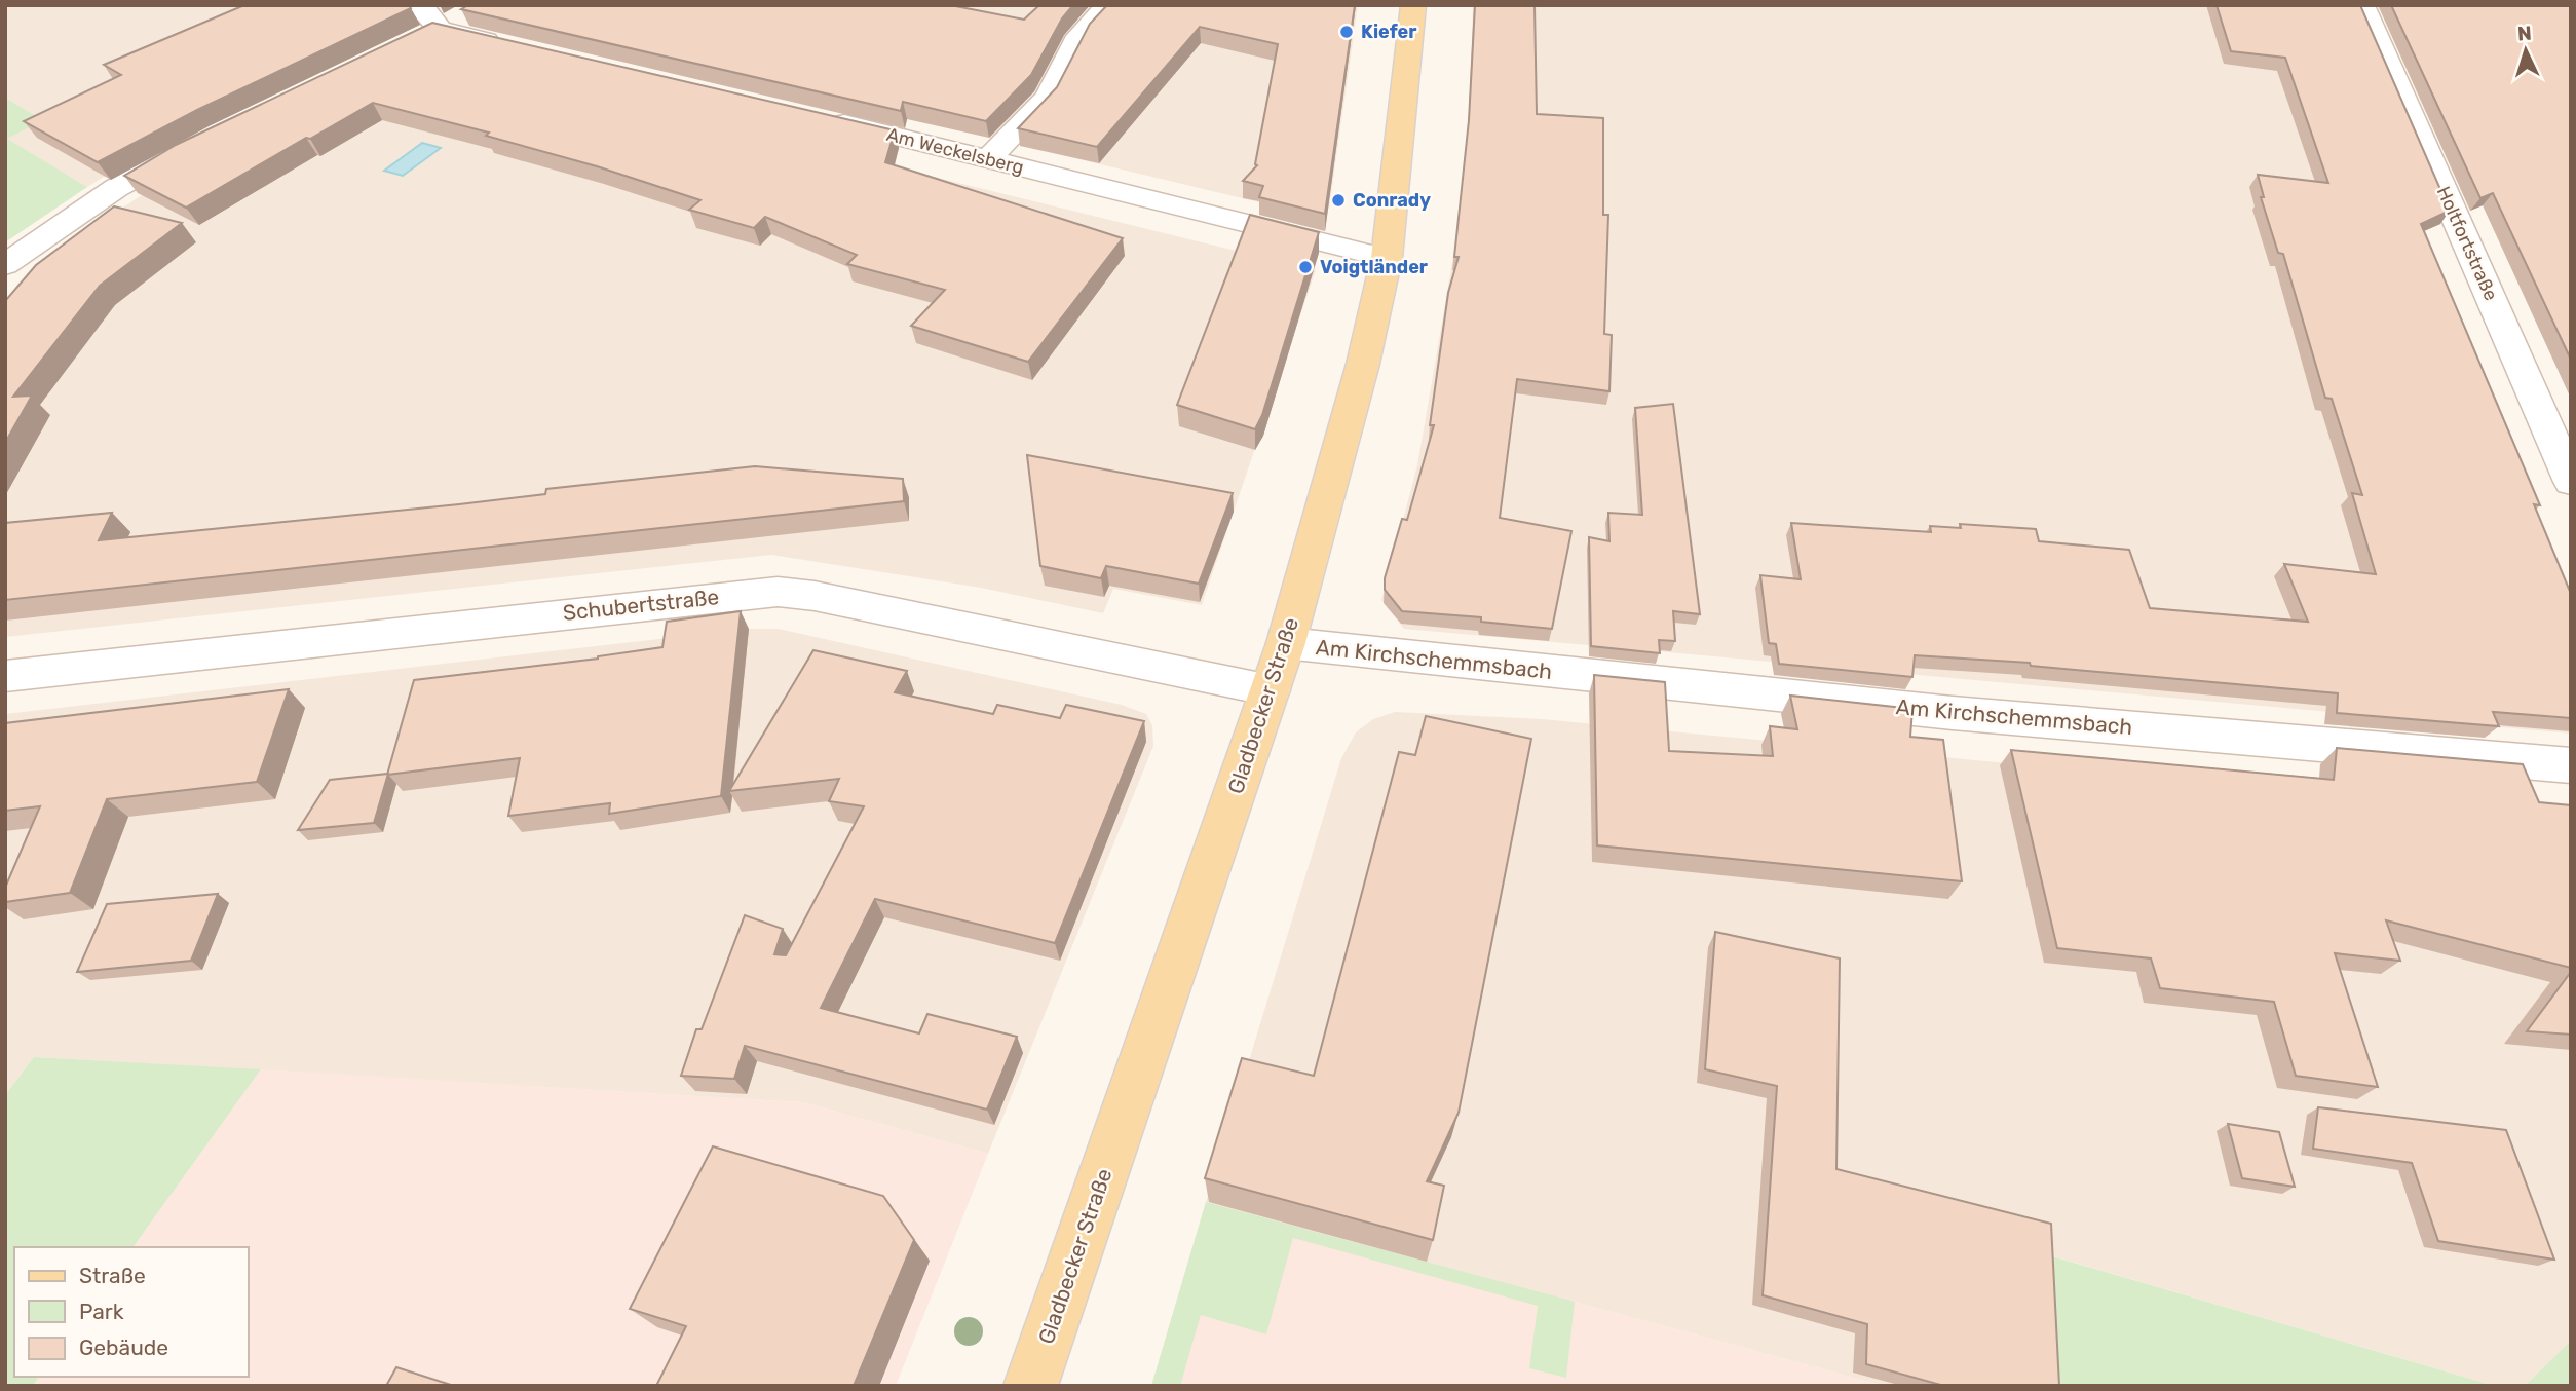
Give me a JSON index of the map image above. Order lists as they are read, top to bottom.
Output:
{
  "streets": {
    "main road": ["Gladbecker Straße"],
    "street": [
      "Am Weckelsberg",
      "Holtfortstraße",
      "Schubertstraße",
      "Am Kirchschemmsbach"
    ]
  },
  "crossings": [
    ["Am Weckelsberg", "Gladbecker Straße"],
    ["Schubertstraße", "Am Kirchschemmsbach"],
    ["Schubertstraße", "Gladbecker Straße"],
    ["Am Kirchschemmsbach", "Gladbecker Straße"]
  ],
  "places": ["Kiefer", "Conrady", "Voigtländer"],
  "legend": ["Straße", "Park", "Gebäude"],
  "north": "top"
}
